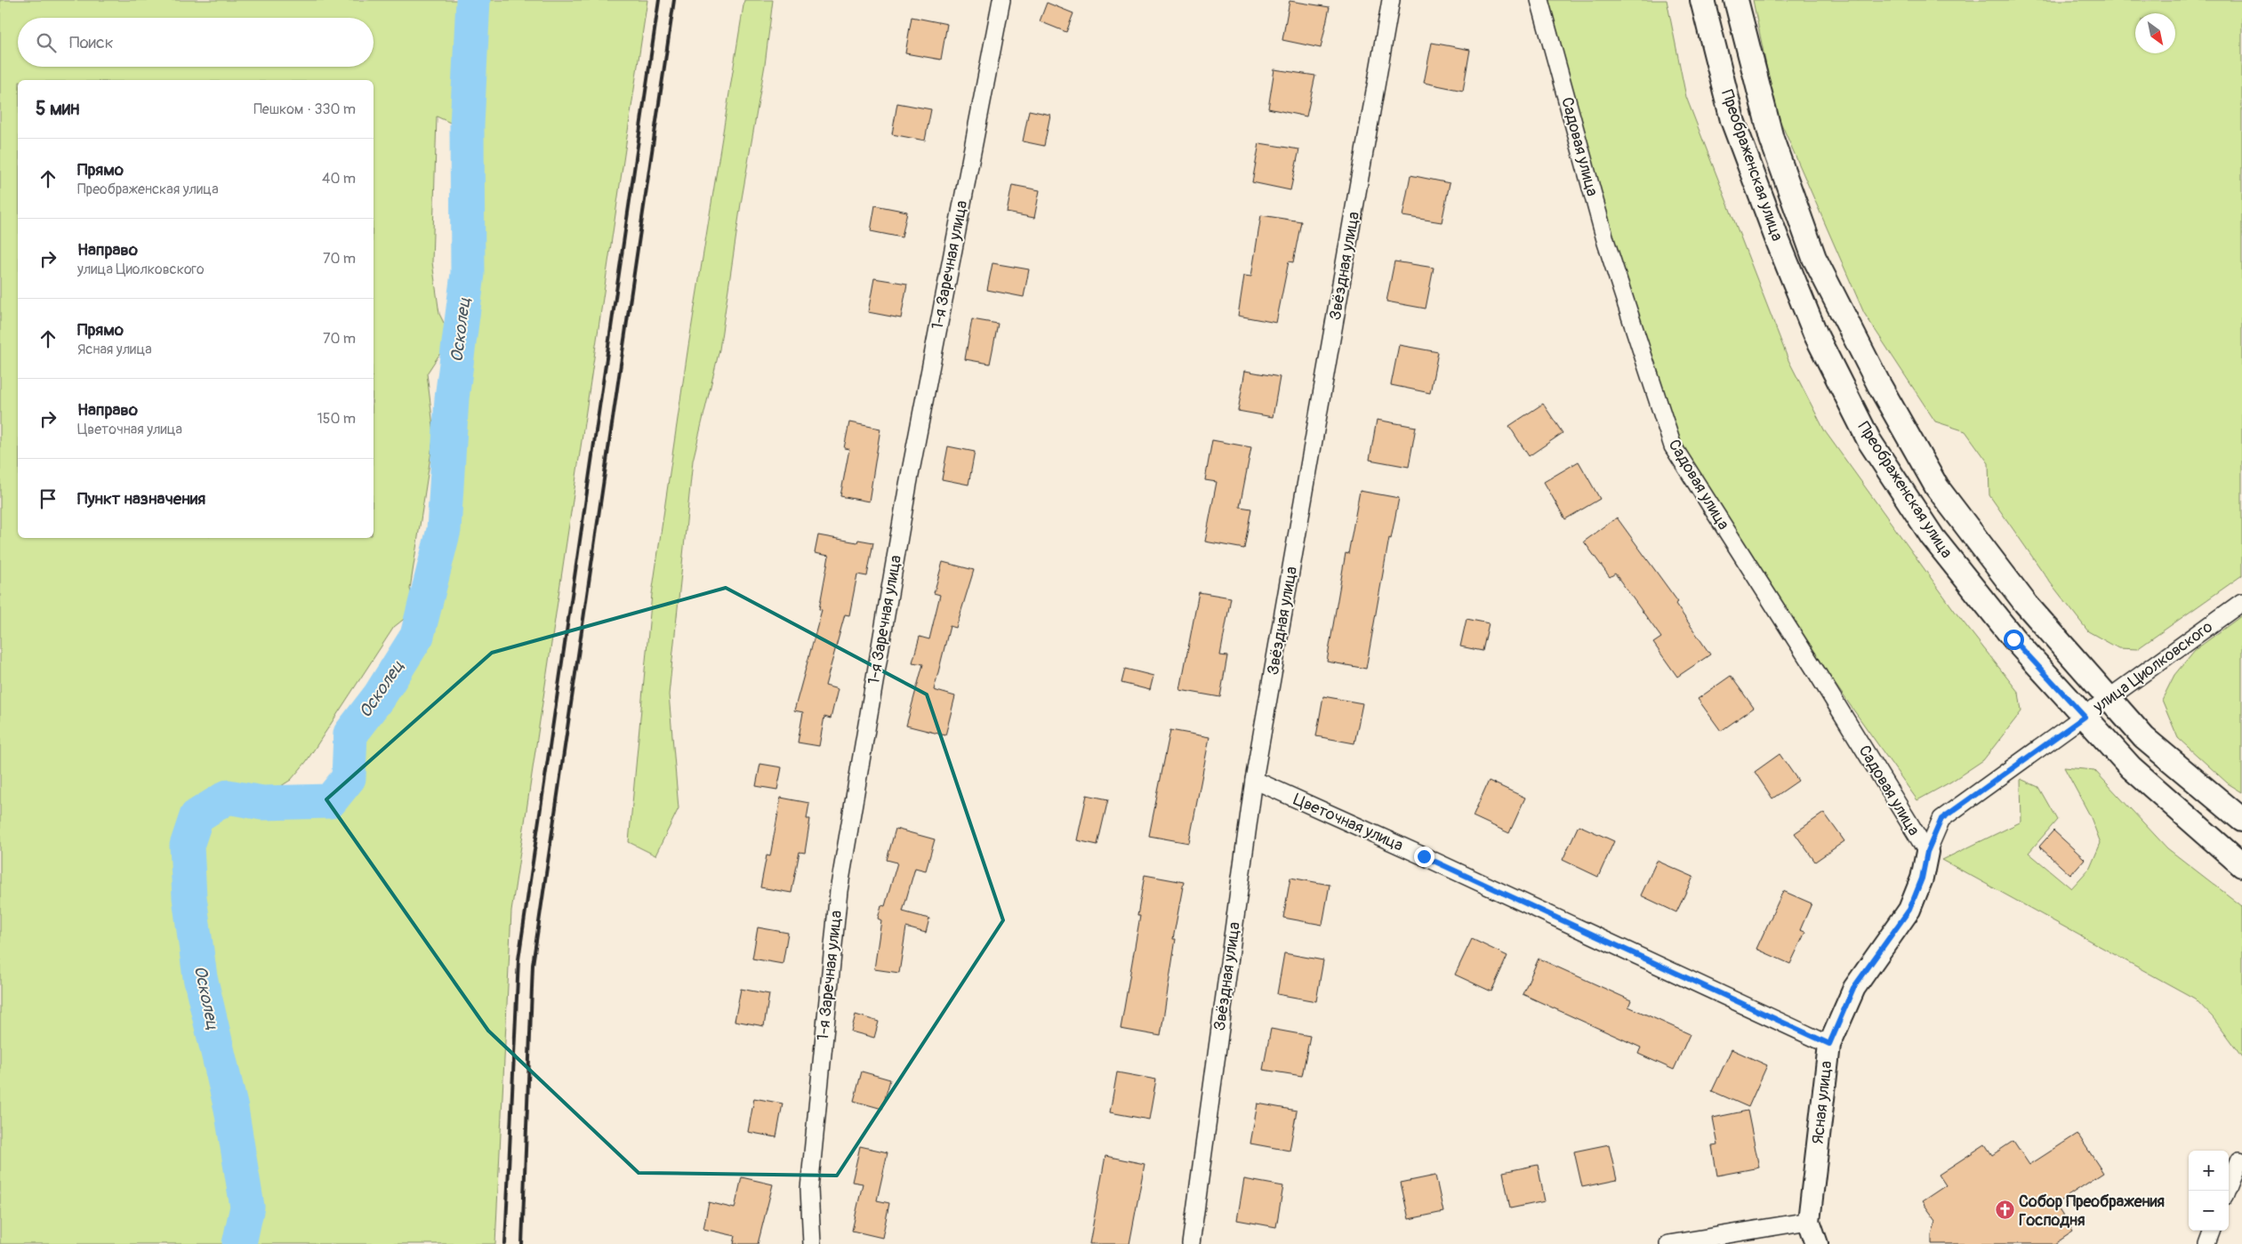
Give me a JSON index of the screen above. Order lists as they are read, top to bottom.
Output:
{
  "streets": {
    "main road": ["Преображенская улица"],
    "street": [
      "Садовая улица",
      "1-я Заречная улица",
      "Звёздная улица",
      "улица Циолковского",
      "Цветочная улица",
      "Ясная улица"
    ]
  },
  "crossings": [
    ["Садовая улица", "улица Циолковского"],
    ["Садовая улица", "Ясная улица"],
    ["Преображенская улица", "улица Циолковского"],
    ["Звёздная улица", "Цветочная улица"],
    ["улица Циолковского", "Ясная улица"],
    ["Цветочная улица", "Ясная улица"]
  ],
  "water": ["Осколец"],
  "places": {
    "church": ["Собор Преображения Господня"]
  },
  "north": "bottom right",
  "page": {
    "search": "Поиск",
    "heading": ["5 мин", "Пешком · 330 m"],
    "list": [
      ["Прямо", "Преображенская улица", "40 m"],
      ["Направо", "улица Циолковского", "70 m"],
      ["Прямо", "Ясная улица", "70 m"],
      ["Направо", "Цветочная улица", "150 m"],
      "Пункт назначения"
    ],
    "map_buttons": ["+", "−"]
  }
}
